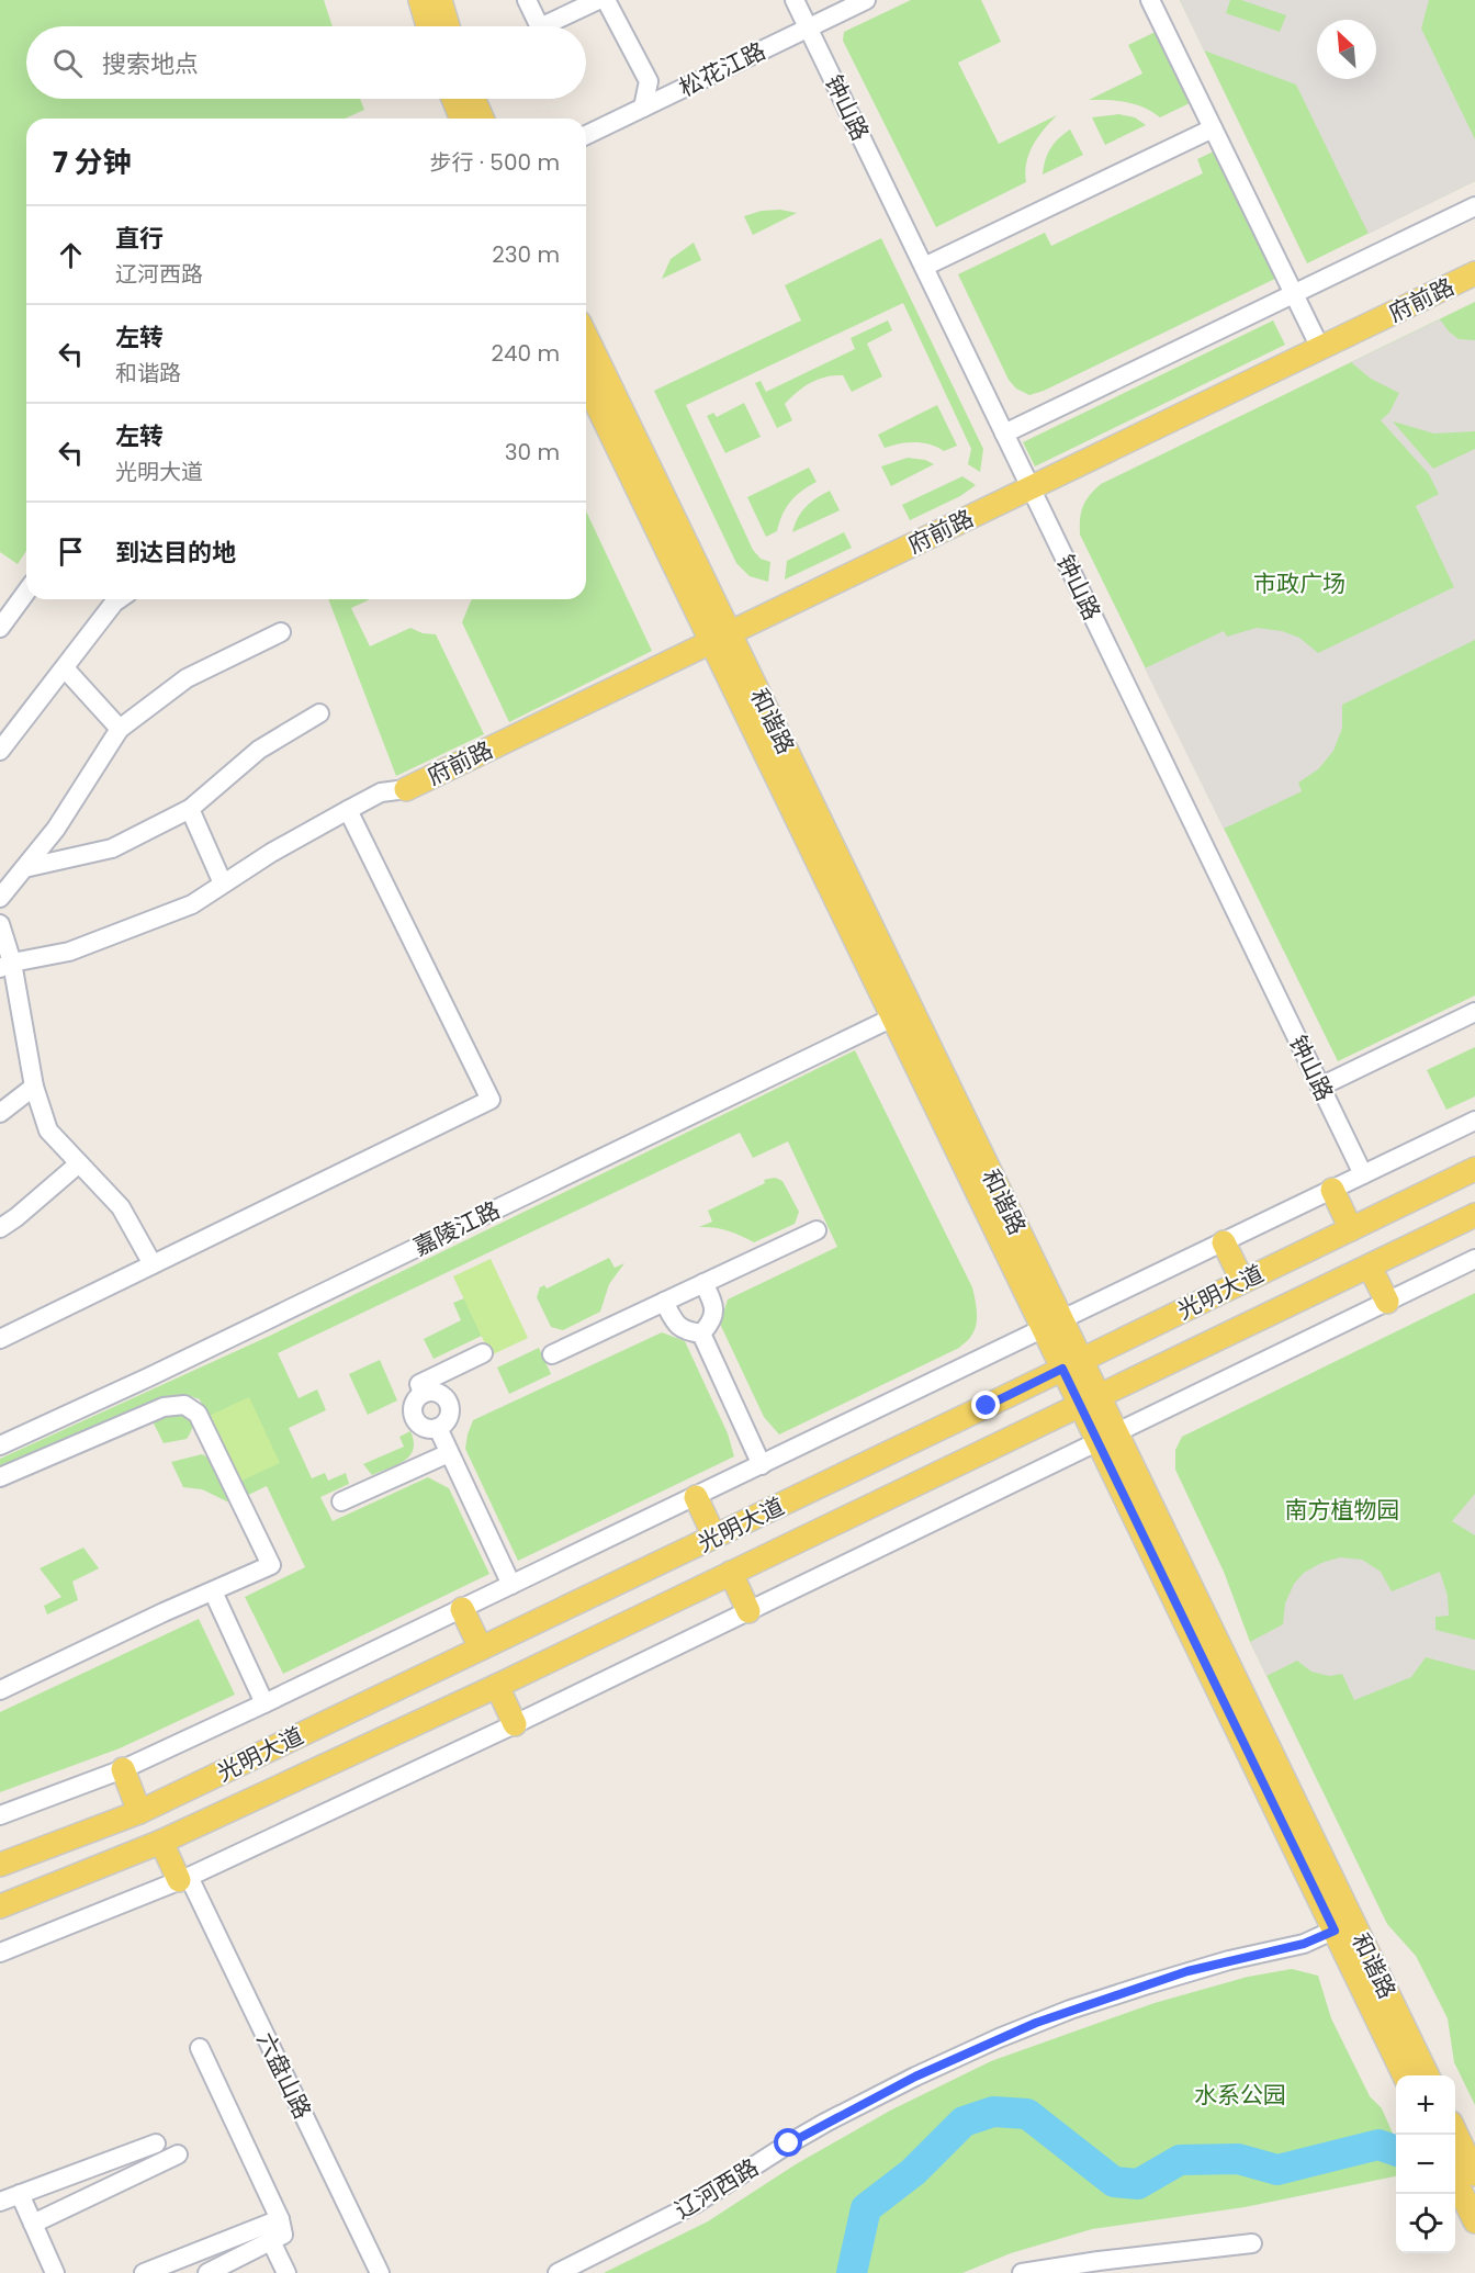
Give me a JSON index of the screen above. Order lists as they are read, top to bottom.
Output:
{
  "streets": {
    "main road": ["府前路", "和谐路", "光明大道"],
    "street": [
      "松花江路",
      "钟山路",
      "嘉陵江路",
      "六盘山路",
      "辽河西路"
    ]
  },
  "crossings": [
    ["松花江路", "钟山路"],
    ["钟山路", "府前路"],
    ["钟山路", "光明大道"],
    ["府前路", "和谐路"],
    ["和谐路", "嘉陵江路"],
    ["和谐路", "光明大道"],
    ["和谐路", "辽河西路"]
  ],
  "parks": ["市政广场", "南方植物园", "水系公园"],
  "north": "top left",
  "page": {
    "search": "搜索地点",
    "heading": ["7 分钟", "步行 · 500 m"],
    "list": [
      ["直行", "辽河西路", "230 m"],
      ["左转", "和谐路", "240 m"],
      ["左转", "光明大道", "30 m"],
      "到达目的地"
    ],
    "map_buttons": ["+", "−"]
  }
}
